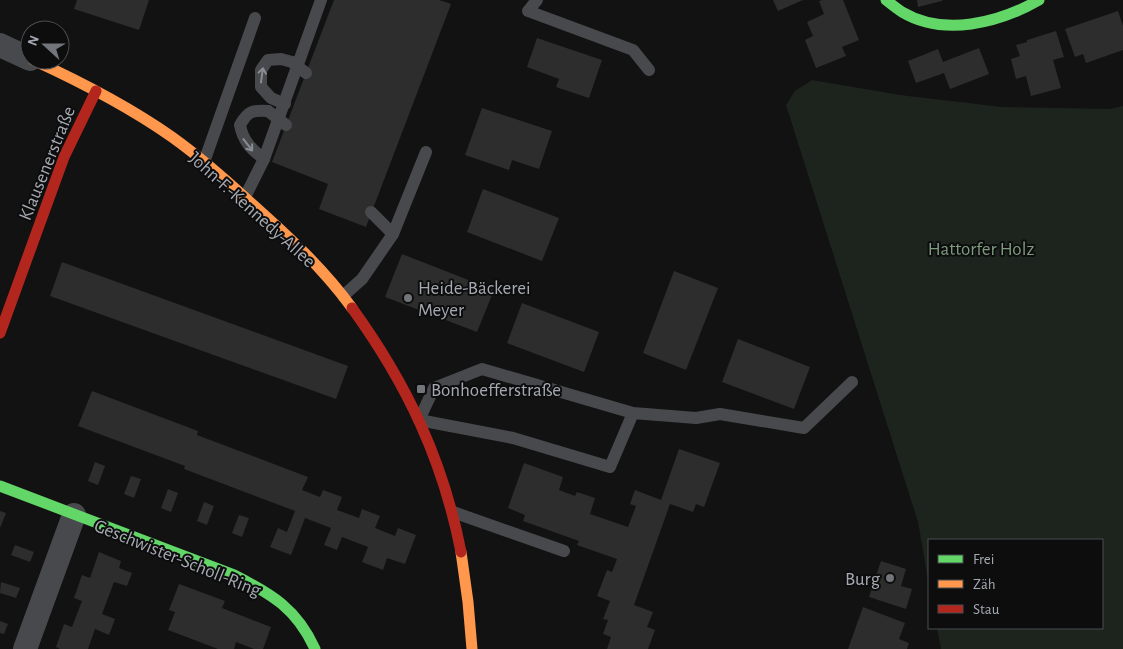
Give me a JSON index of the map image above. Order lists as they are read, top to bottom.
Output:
{
  "streets": {
    "street": ["Klausenerstraße", "John-F.-Kennedy-Allee", "Geschwister-Scholl-Ring"]
  },
  "crossings": [
    ["Klausenerstraße", "John-F.-Kennedy-Allee"]
  ],
  "parks": ["Hattorfer Holz"],
  "places": {
    "other": ["Heide-Bäckerei Meyer", "Burg"],
    "transit": ["Bonhoefferstraße"]
  },
  "legend": ["Frei", "Zäh", "Stau"],
  "north": "left"
}
